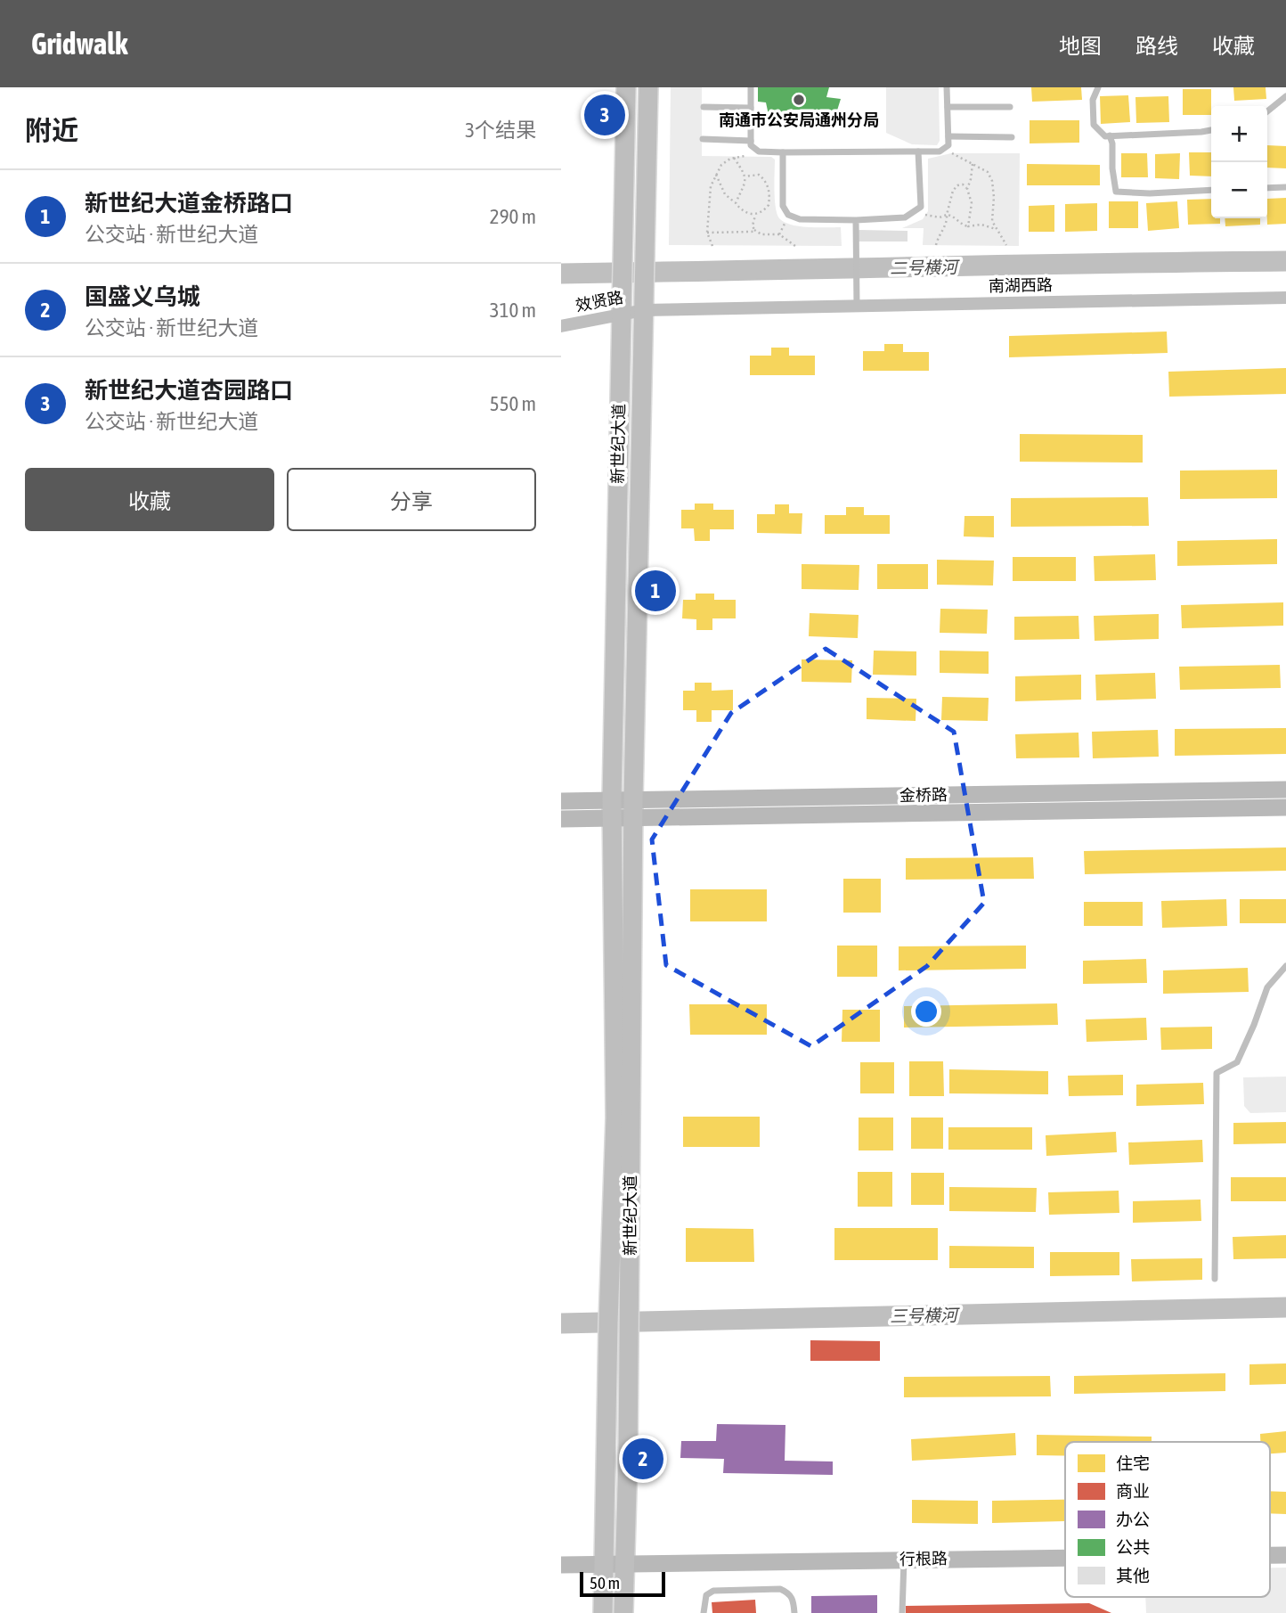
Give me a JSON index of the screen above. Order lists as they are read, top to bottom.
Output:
{
  "streets": {
    "main road": ["新世纪大道"],
    "street": [
      "南湖西路",
      "效贤路",
      "金桥路",
      "行根路"
    ]
  },
  "crossings": [
    ["南湖西路", "效贤路"],
    ["南湖西路", "新世纪大道"],
    ["效贤路", "新世纪大道"],
    ["新世纪大道", "金桥路"],
    ["新世纪大道", "行根路"]
  ],
  "water": ["二号横河", "三号横河"],
  "places": ["南通市公安局通州分局"],
  "legend": [
    "住宅",
    "商业",
    "办公",
    "公共",
    "其他"
  ],
  "scale_bar": "50 m",
  "page": {
    "header": "Gridwalk",
    "nav": ["地图", "路线", "收藏"],
    "heading": ["附近", "3个结果"],
    "pins": ["3", "1", "2"],
    "map_buttons": ["+", "−"],
    "list": [
      {
        "mark": "1",
        "name": "新世纪大道金桥路口",
        "note": "公交站 · 新世纪大道",
        "value": "290 m"
      },
      {
        "mark": "2",
        "name": "国盛义乌城",
        "note": "公交站 · 新世纪大道",
        "value": "310 m"
      },
      {
        "mark": "3",
        "name": "新世纪大道杏园路口",
        "note": "公交站 · 新世纪大道",
        "value": "550 m"
      }
    ],
    "buttons": ["收藏", "分享"],
    "scale": "50 m"
  }
}
